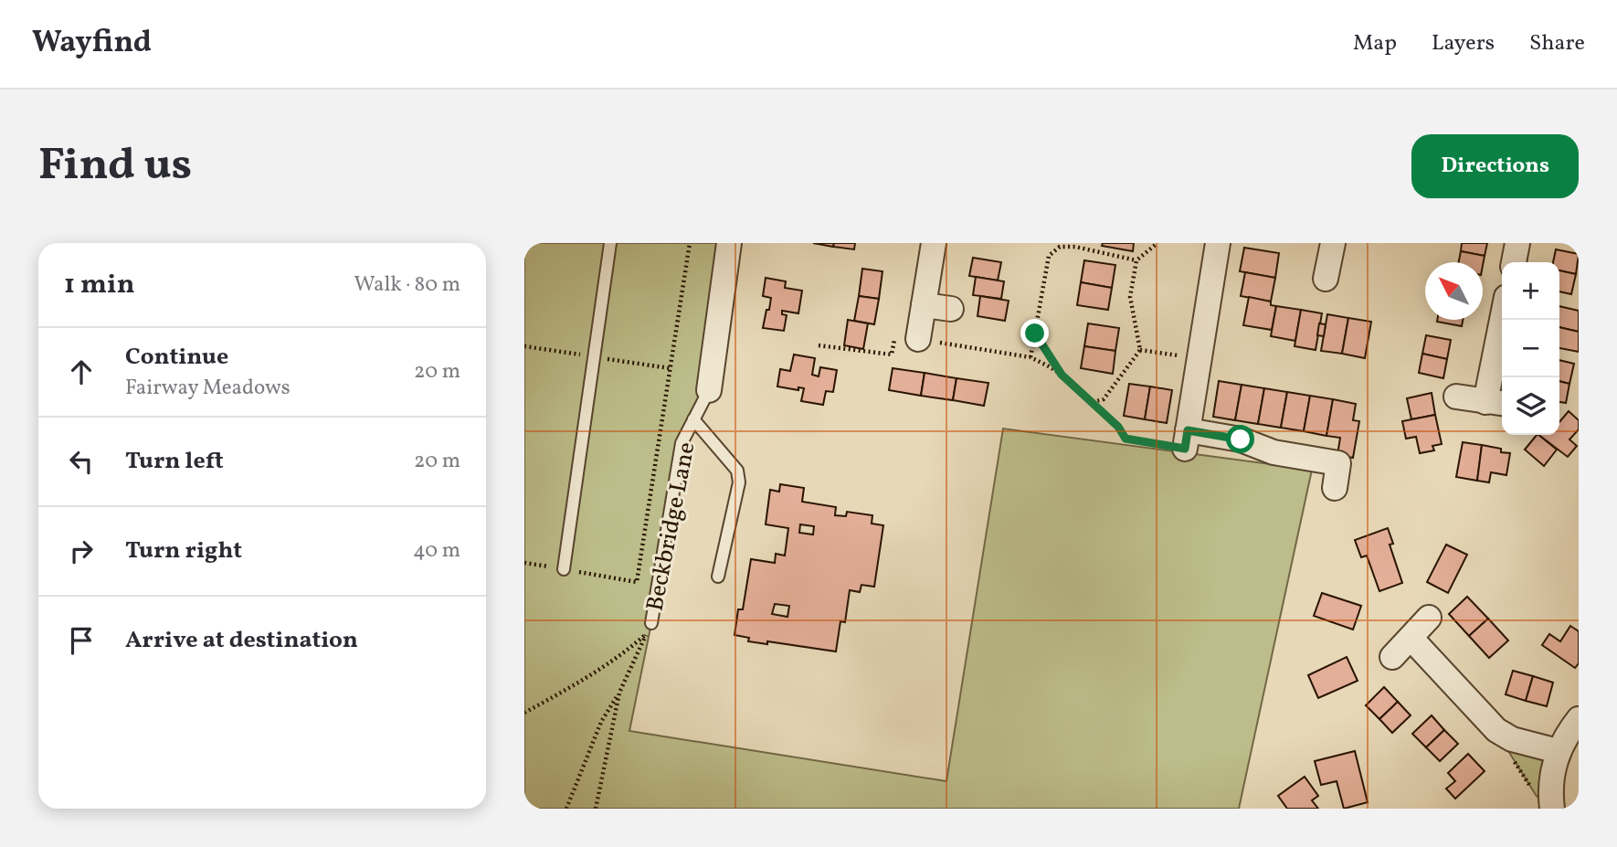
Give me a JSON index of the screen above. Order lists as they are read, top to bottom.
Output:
{
  "streets": {
    "street": ["Beckbridge Lane"]
  },
  "north": "top left",
  "page": {
    "header": "Wayfind",
    "nav": ["Map", "Layers", "Share"],
    "buttons": "Directions",
    "title": "Find us",
    "heading": ["1 min", "Walk · 80 m"],
    "map_buttons": ["+", "−"],
    "list": [
      ["Continue", "Fairway Meadows", "20 m"],
      ["Turn left", "20 m"],
      ["Turn right", "40 m"],
      "Arrive at destination"
    ]
  }
}
